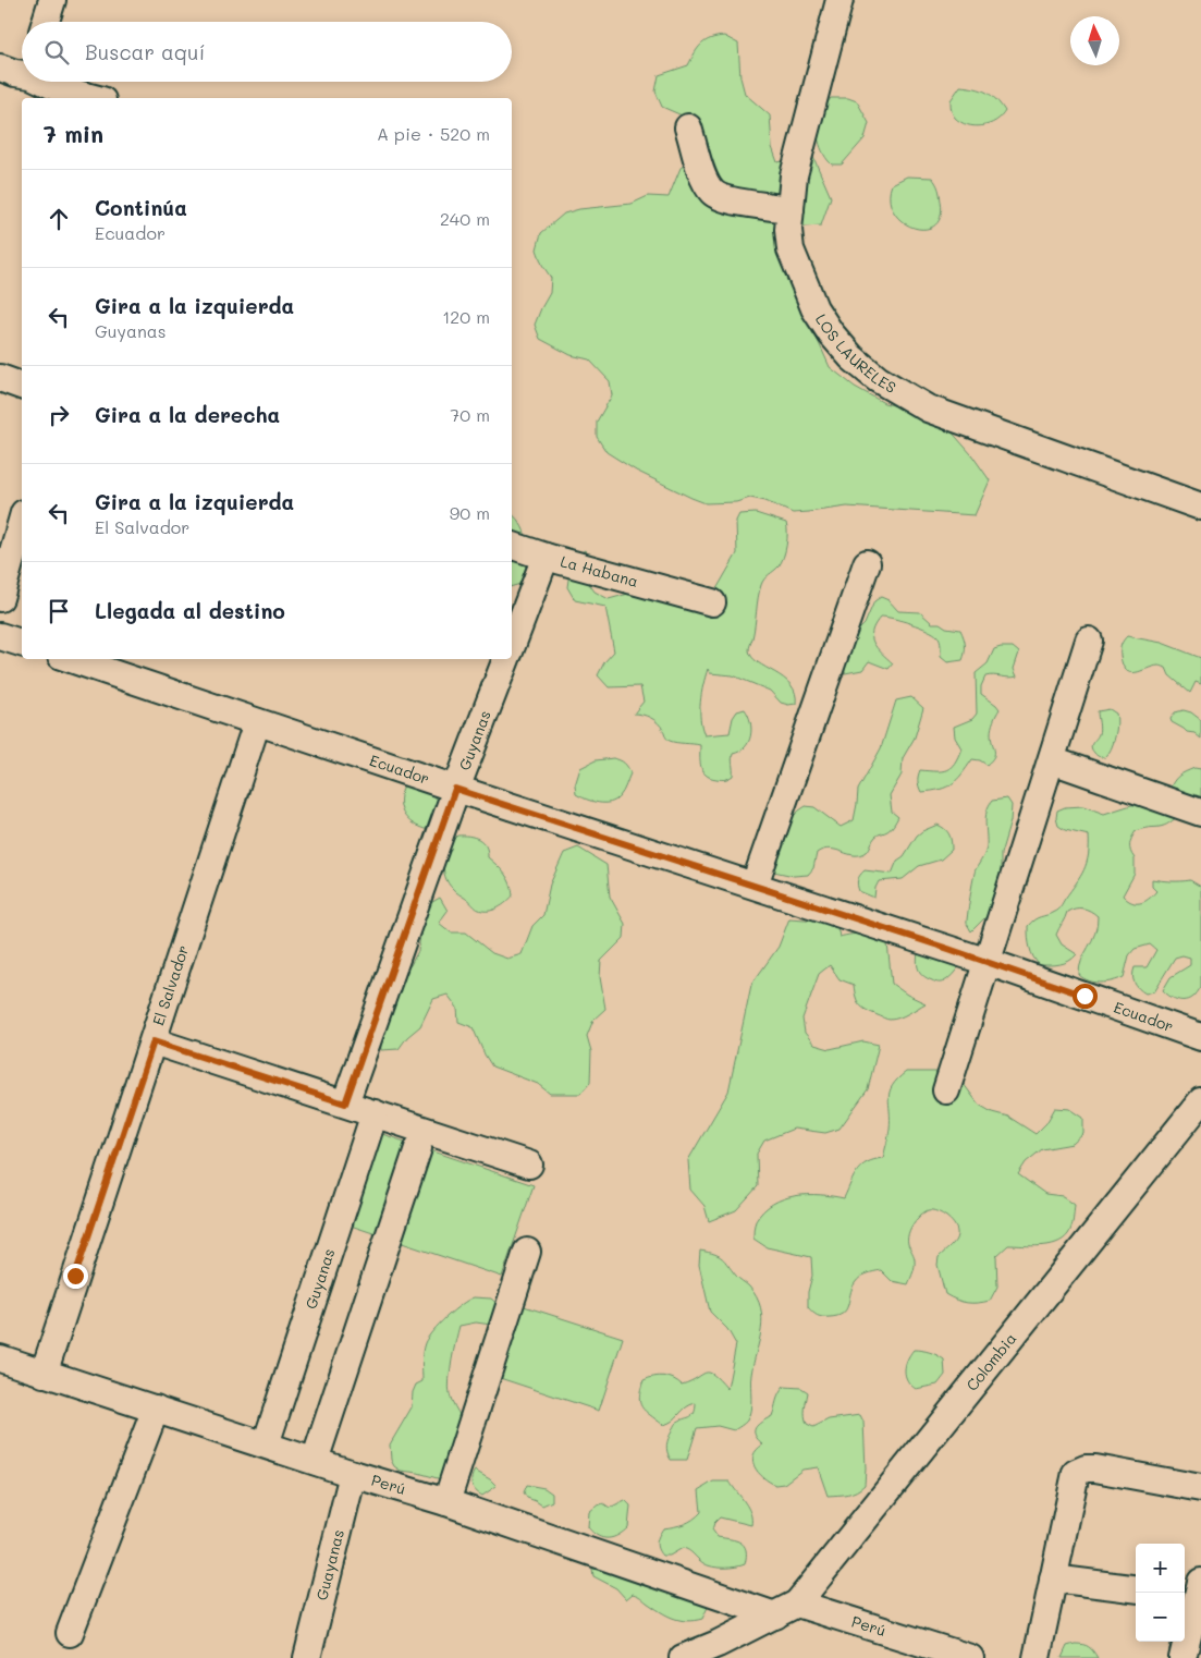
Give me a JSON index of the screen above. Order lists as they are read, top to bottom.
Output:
{
  "streets": {
    "street": [
      "LOS LAURELES",
      "La Habana",
      "Guyanas",
      "Ecuador",
      "El Salvador",
      "Colombia",
      "Perú",
      "Guayanas"
    ]
  },
  "crossings": [
    ["Guyanas", "Ecuador"],
    ["Guyanas", "Perú"],
    ["Ecuador", "El Salvador"],
    ["El Salvador", "Perú"],
    ["Colombia", "Perú"],
    ["Perú", "Guayanas"]
  ],
  "north": "top",
  "page": {
    "search": "Buscar aquí",
    "heading": ["7 min", "A pie · 520 m"],
    "list": [
      ["Continúa", "Ecuador", "240 m"],
      ["Gira a la izquierda", "Guyanas", "120 m"],
      ["Gira a la derecha", "70 m"],
      ["Gira a la izquierda", "El Salvador", "90 m"],
      "Llegada al destino"
    ],
    "map_buttons": ["+", "−"]
  }
}
